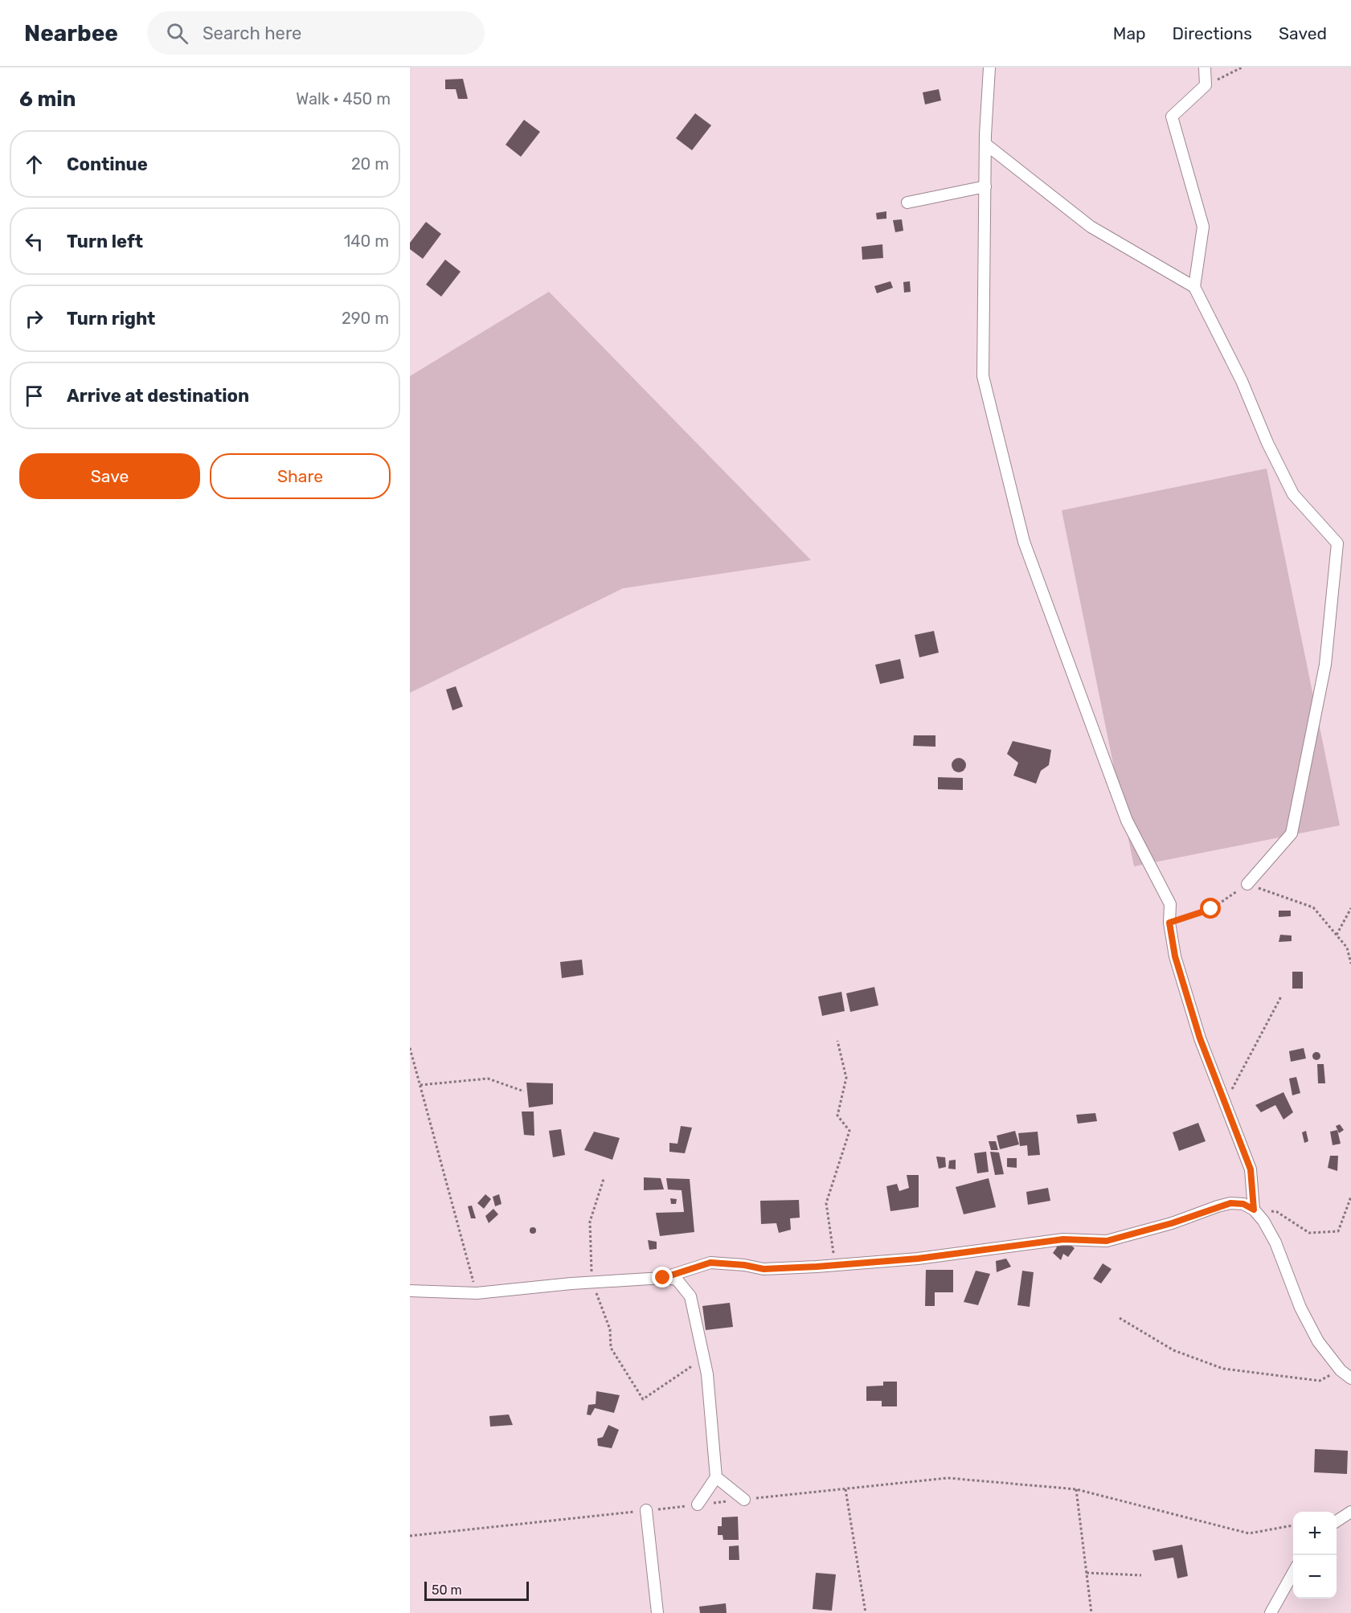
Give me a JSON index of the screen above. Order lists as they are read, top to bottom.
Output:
{
  "scale_bar": "50 m",
  "page": {
    "header": "Nearbee",
    "search": "Search here",
    "nav": ["Map", "Directions", "Saved"],
    "heading": ["6 min", "Walk · 450 m"],
    "list": [
      ["Continue", "20 m"],
      ["Turn left", "140 m"],
      ["Turn right", "290 m"],
      "Arrive at destination"
    ],
    "buttons": ["Save", "Share"],
    "map_buttons": ["+", "−"],
    "scale": "50 m"
  }
}
